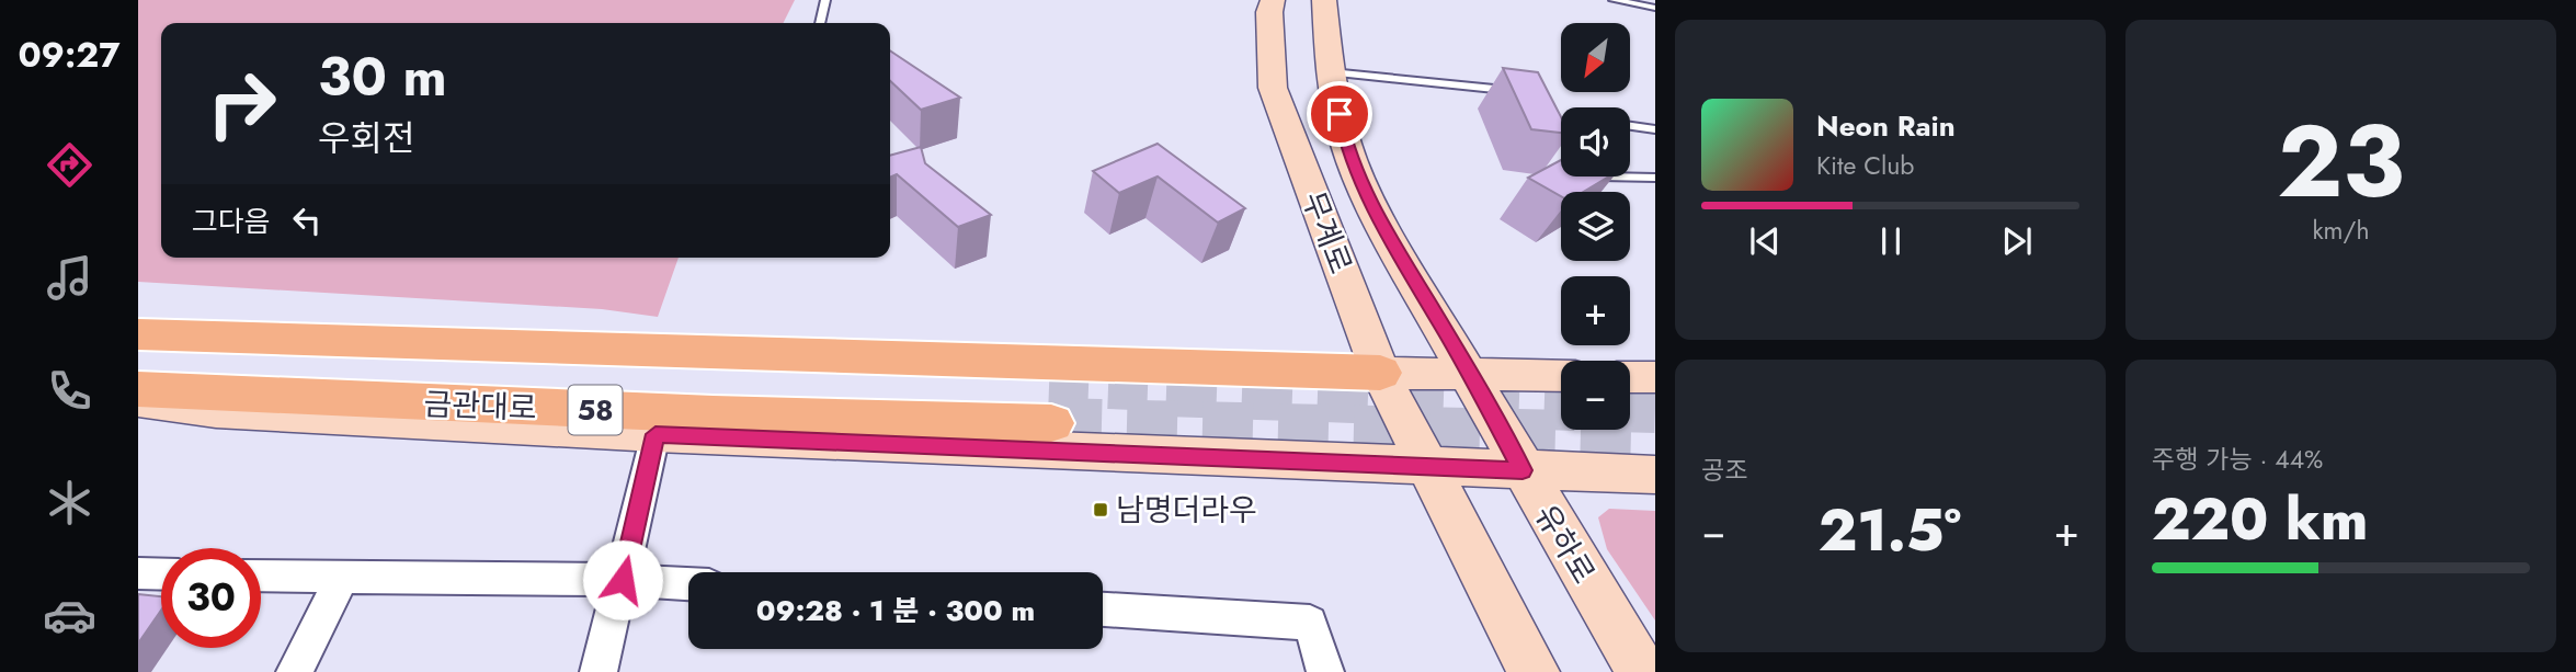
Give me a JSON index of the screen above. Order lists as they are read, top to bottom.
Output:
{
  "streets": {
    "main road": [
      "무계로",
      "금관대로",
      "58",
      "유하로"
    ]
  },
  "crossings": [
    ["무계로", "유하로"]
  ],
  "places": {
    "transit": ["남명더라우"]
  },
  "north": "bottom left",
  "page": {
    "tabs": "09:27",
    "tile": [
      ["23", "km/h"],
      "공조",
      ["주행 가능 · 44%", "220 km"]
    ],
    "map_buttons": ["+", "−"],
    "turn": ["30 m", "우회전"],
    "song": ["Neon Rain", "Kite Club"],
    "then": "그다음",
    "heat": ["−", "21.5°", "+"],
    "limit": "30",
    "trip": "09:28 · 1 분 · 300 m"
  }
}
